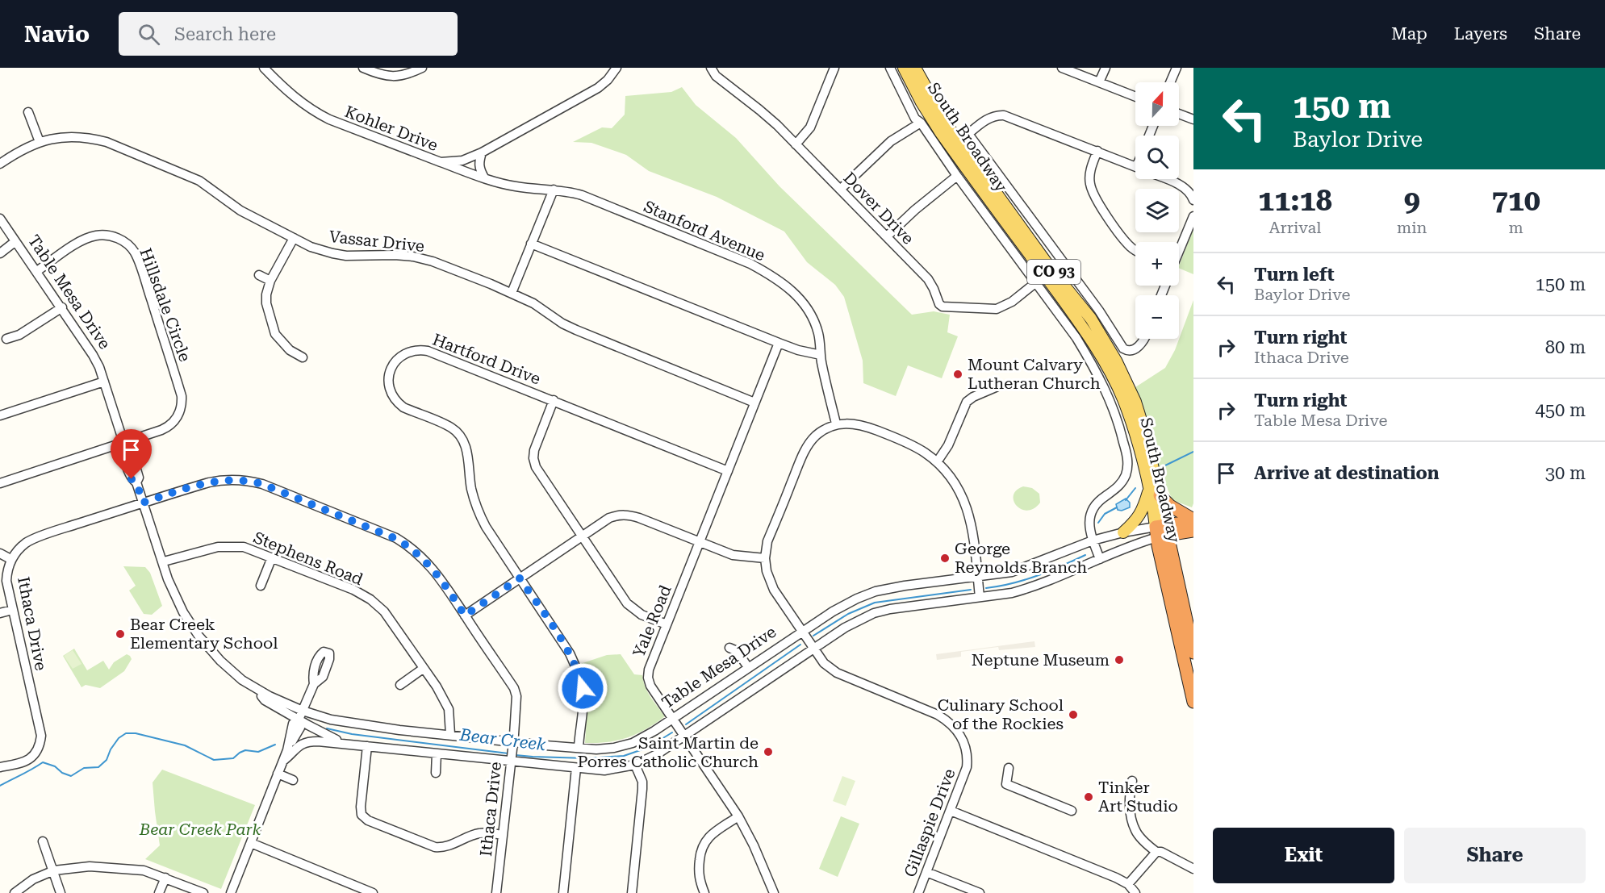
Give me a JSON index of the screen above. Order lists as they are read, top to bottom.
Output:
{
  "streets": {
    "highway": ["South Broadway", "CO 93", "Table Mesa Drive"],
    "street": [
      "Kohler Drive",
      "Dover Drive",
      "Stanford Avenue",
      "Vassar Drive",
      "Hillsdale Circle",
      "Hartford Drive",
      "Stephens Road",
      "Yale Road",
      "Ithaca Drive",
      "Gillaspie Drive"
    ]
  },
  "crossings": [
    ["Kohler Drive", "Stanford Avenue"],
    ["South Broadway", "Table Mesa Drive"],
    ["Stanford Avenue", "Gillaspie Drive"],
    ["Vassar Drive", "Yale Road"],
    ["Table Mesa Drive", "Hillsdale Circle"],
    ["Table Mesa Drive", "Hartford Drive"],
    ["Table Mesa Drive", "Stephens Road"],
    ["Table Mesa Drive", "Yale Road"],
    ["Table Mesa Drive", "Ithaca Drive"],
    ["Table Mesa Drive", "Gillaspie Drive"],
    ["Hartford Drive", "Yale Road"]
  ],
  "water": ["Bear Creek"],
  "parks": ["Bear Creek Park"],
  "places": [
    "Mount Calvary Lutheran Church",
    "George Reynolds Branch",
    "Bear Creek Elementary School",
    "Neptune Museum",
    "Culinary School of the Rockies",
    "Saint Martin de Porres Catholic Church",
    "Tinker Art Studio"
  ],
  "north": "top",
  "page": {
    "header": "Navio",
    "search": "Search here",
    "nav": ["Map", "Layers", "Share"],
    "turn": ["150 m", "Baylor Drive"],
    "map_buttons": ["+", "−"],
    "eta": [
      "11:18",
      "Arrival",
      "9",
      "min",
      "710",
      "m"
    ],
    "list": [
      {
        "name": "Turn left",
        "note": "Baylor Drive",
        "value": "150 m"
      },
      {
        "name": "Turn right",
        "note": "Ithaca Drive",
        "value": "80 m"
      },
      {
        "name": "Turn right",
        "note": "Table Mesa Drive",
        "value": "450 m"
      },
      {
        "name": "Arrive at destination",
        "value": "30 m"
      }
    ],
    "buttons": ["Exit", "Share"]
  }
}
